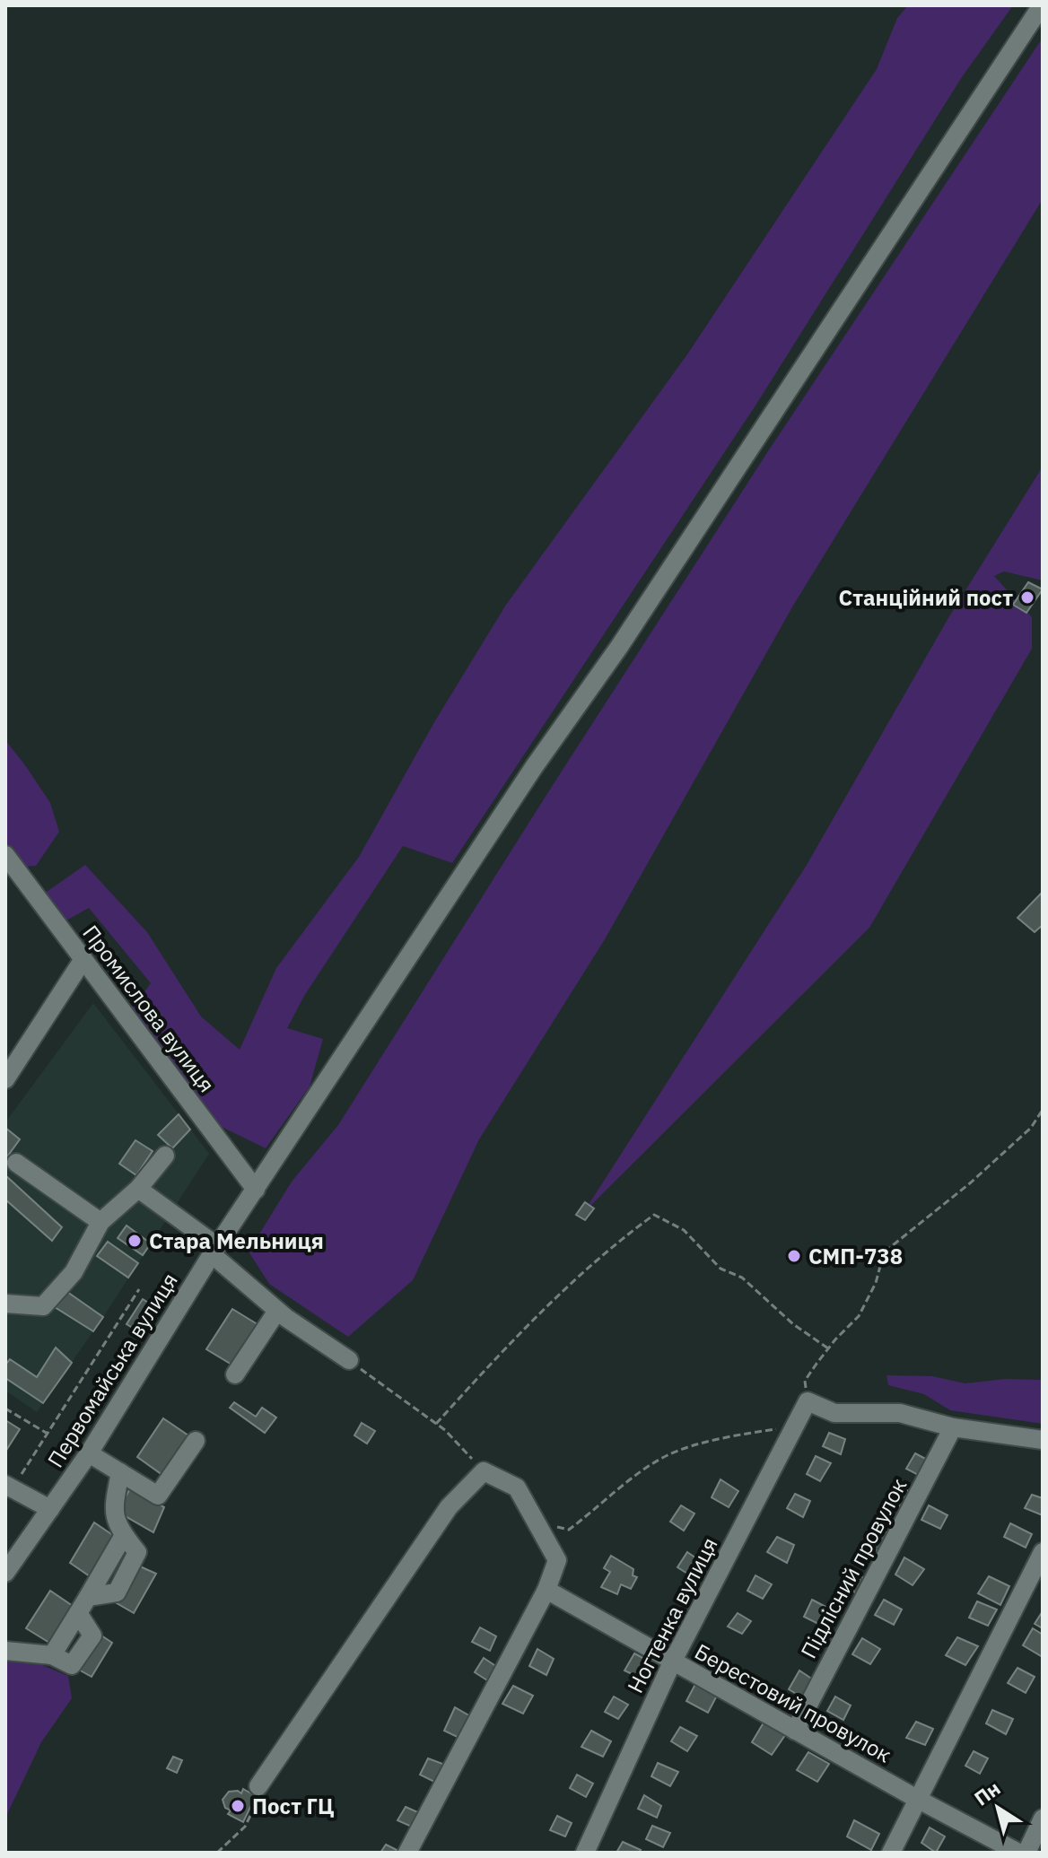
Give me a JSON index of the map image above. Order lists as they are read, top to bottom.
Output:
{
  "streets": {
    "street": [
      "Промислова вулиця",
      "Первомайська вулиця",
      "Підлісний провулок",
      "Ногтенка вулиця",
      "Берестовий провулок"
    ]
  },
  "crossings": [
    ["Промислова вулиця", "Первомайська вулиця"],
    ["Підлісний провулок", "Берестовий провулок"],
    ["Ногтенка вулиця", "Берестовий провулок"]
  ],
  "places": [
    "Станційний пост",
    "Стара Мельниця",
    "СМП-738",
    "Пост ГЦ"
  ],
  "north": "top left"
}
